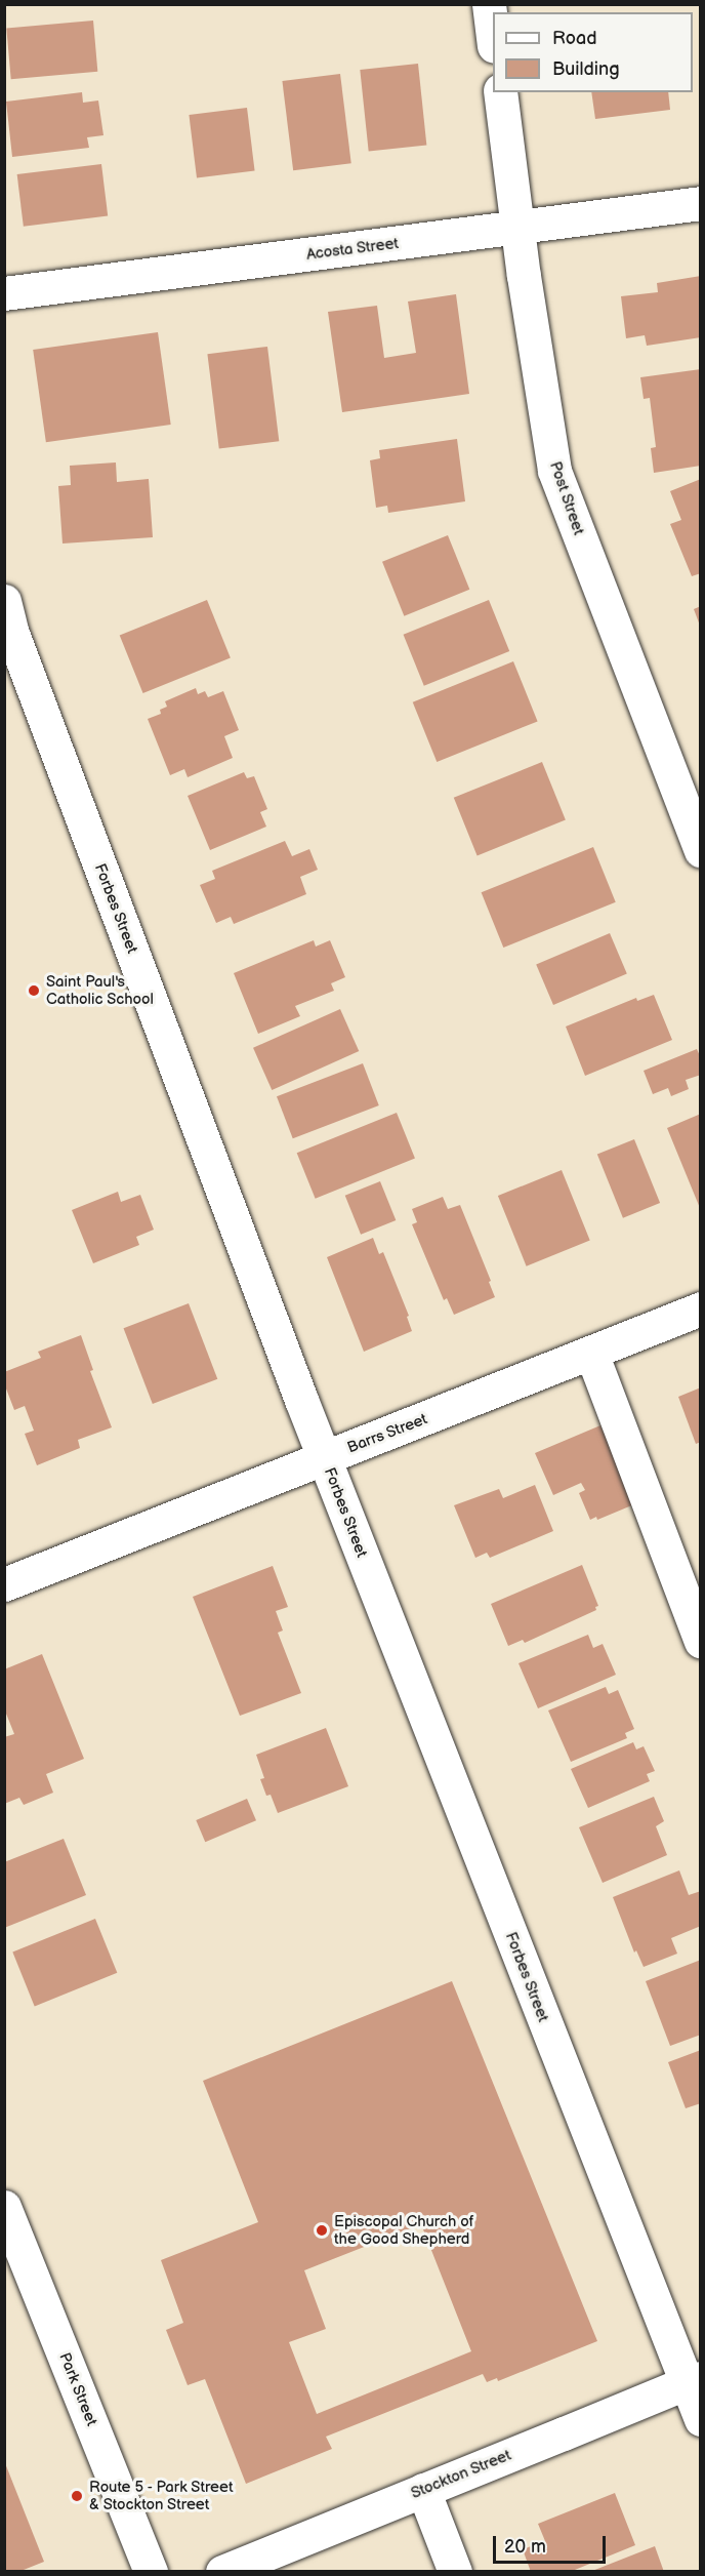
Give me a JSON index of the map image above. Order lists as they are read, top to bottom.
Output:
{
  "streets": {
    "street": [
      "Acosta Street",
      "Post Street",
      "Forbes Street",
      "Barrs Street",
      "Park Street",
      "Stockton Street"
    ]
  },
  "crossings": [
    ["Acosta Street", "Post Street"],
    ["Forbes Street", "Barrs Street"],
    ["Forbes Street", "Stockton Street"]
  ],
  "places": ["Saint Paul's Catholic School", "Episcopal Church of the Good Shepherd", "Route 5 - Park Street & Stockton Street"],
  "legend": ["Road", "Building"],
  "scale_bar": "20 m"
}
